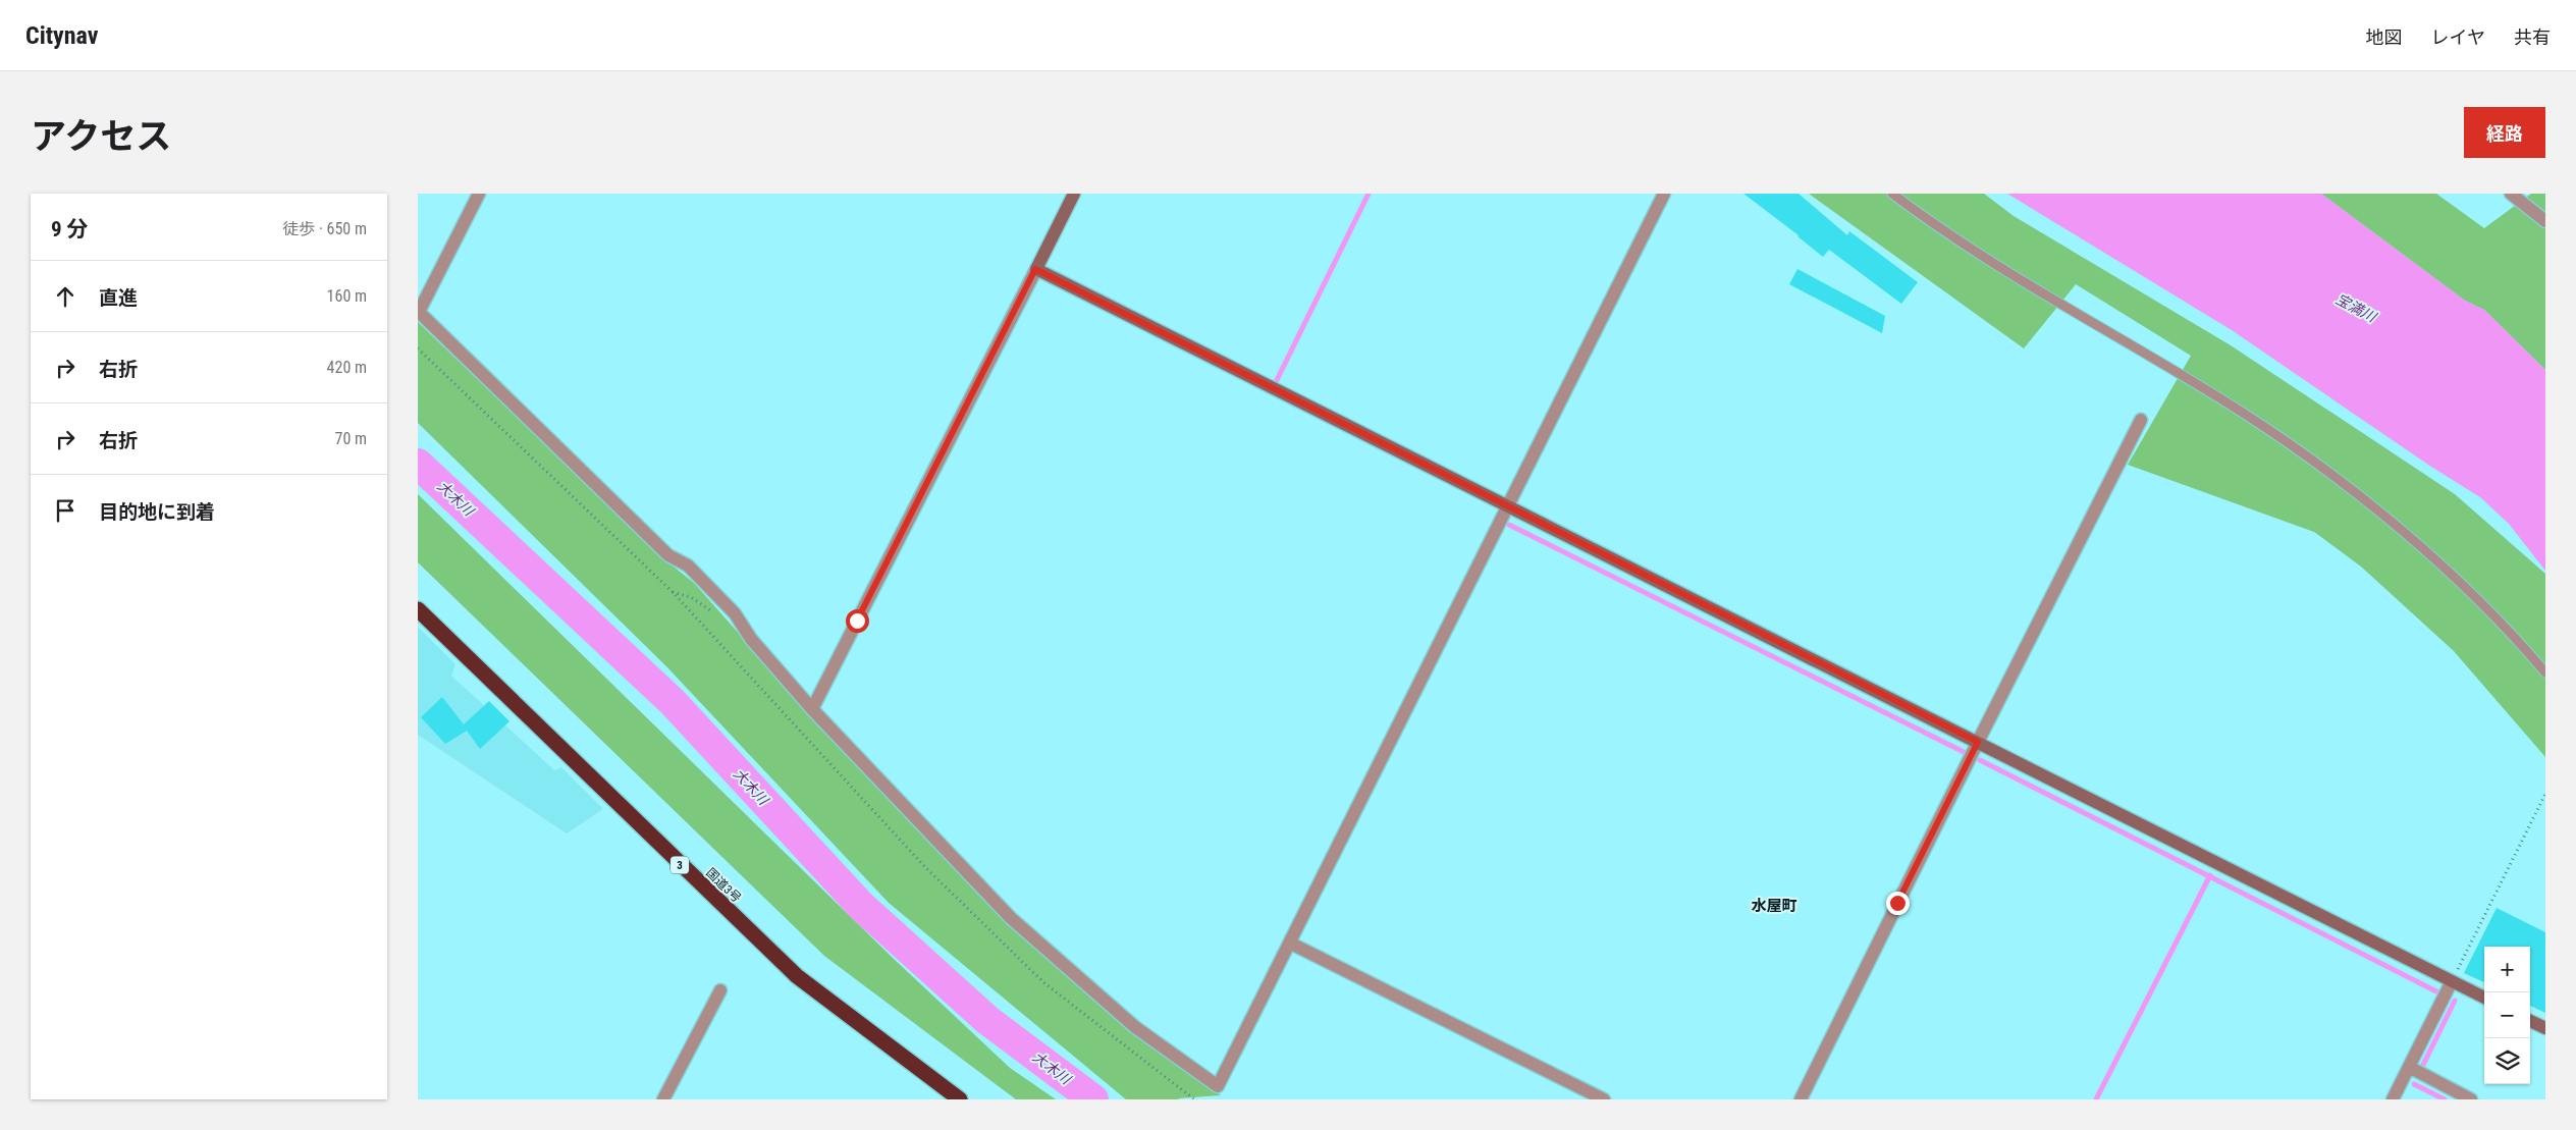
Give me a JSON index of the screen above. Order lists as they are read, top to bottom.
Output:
{
  "streets": {
    "highway": ["3", "国道3号"]
  },
  "districts": ["水屋町"],
  "water": ["宝満川", "大木川"],
  "page": {
    "header": "Citynav",
    "nav": ["地図", "レイヤ", "共有"],
    "title": "アクセス",
    "buttons": "経路",
    "heading": ["9 分", "徒歩 · 650 m"],
    "list": [
      ["直進", "160 m"],
      ["右折", "420 m"],
      ["右折", "70 m"],
      "目的地に到着"
    ],
    "map_buttons": ["+", "−"]
  }
}
